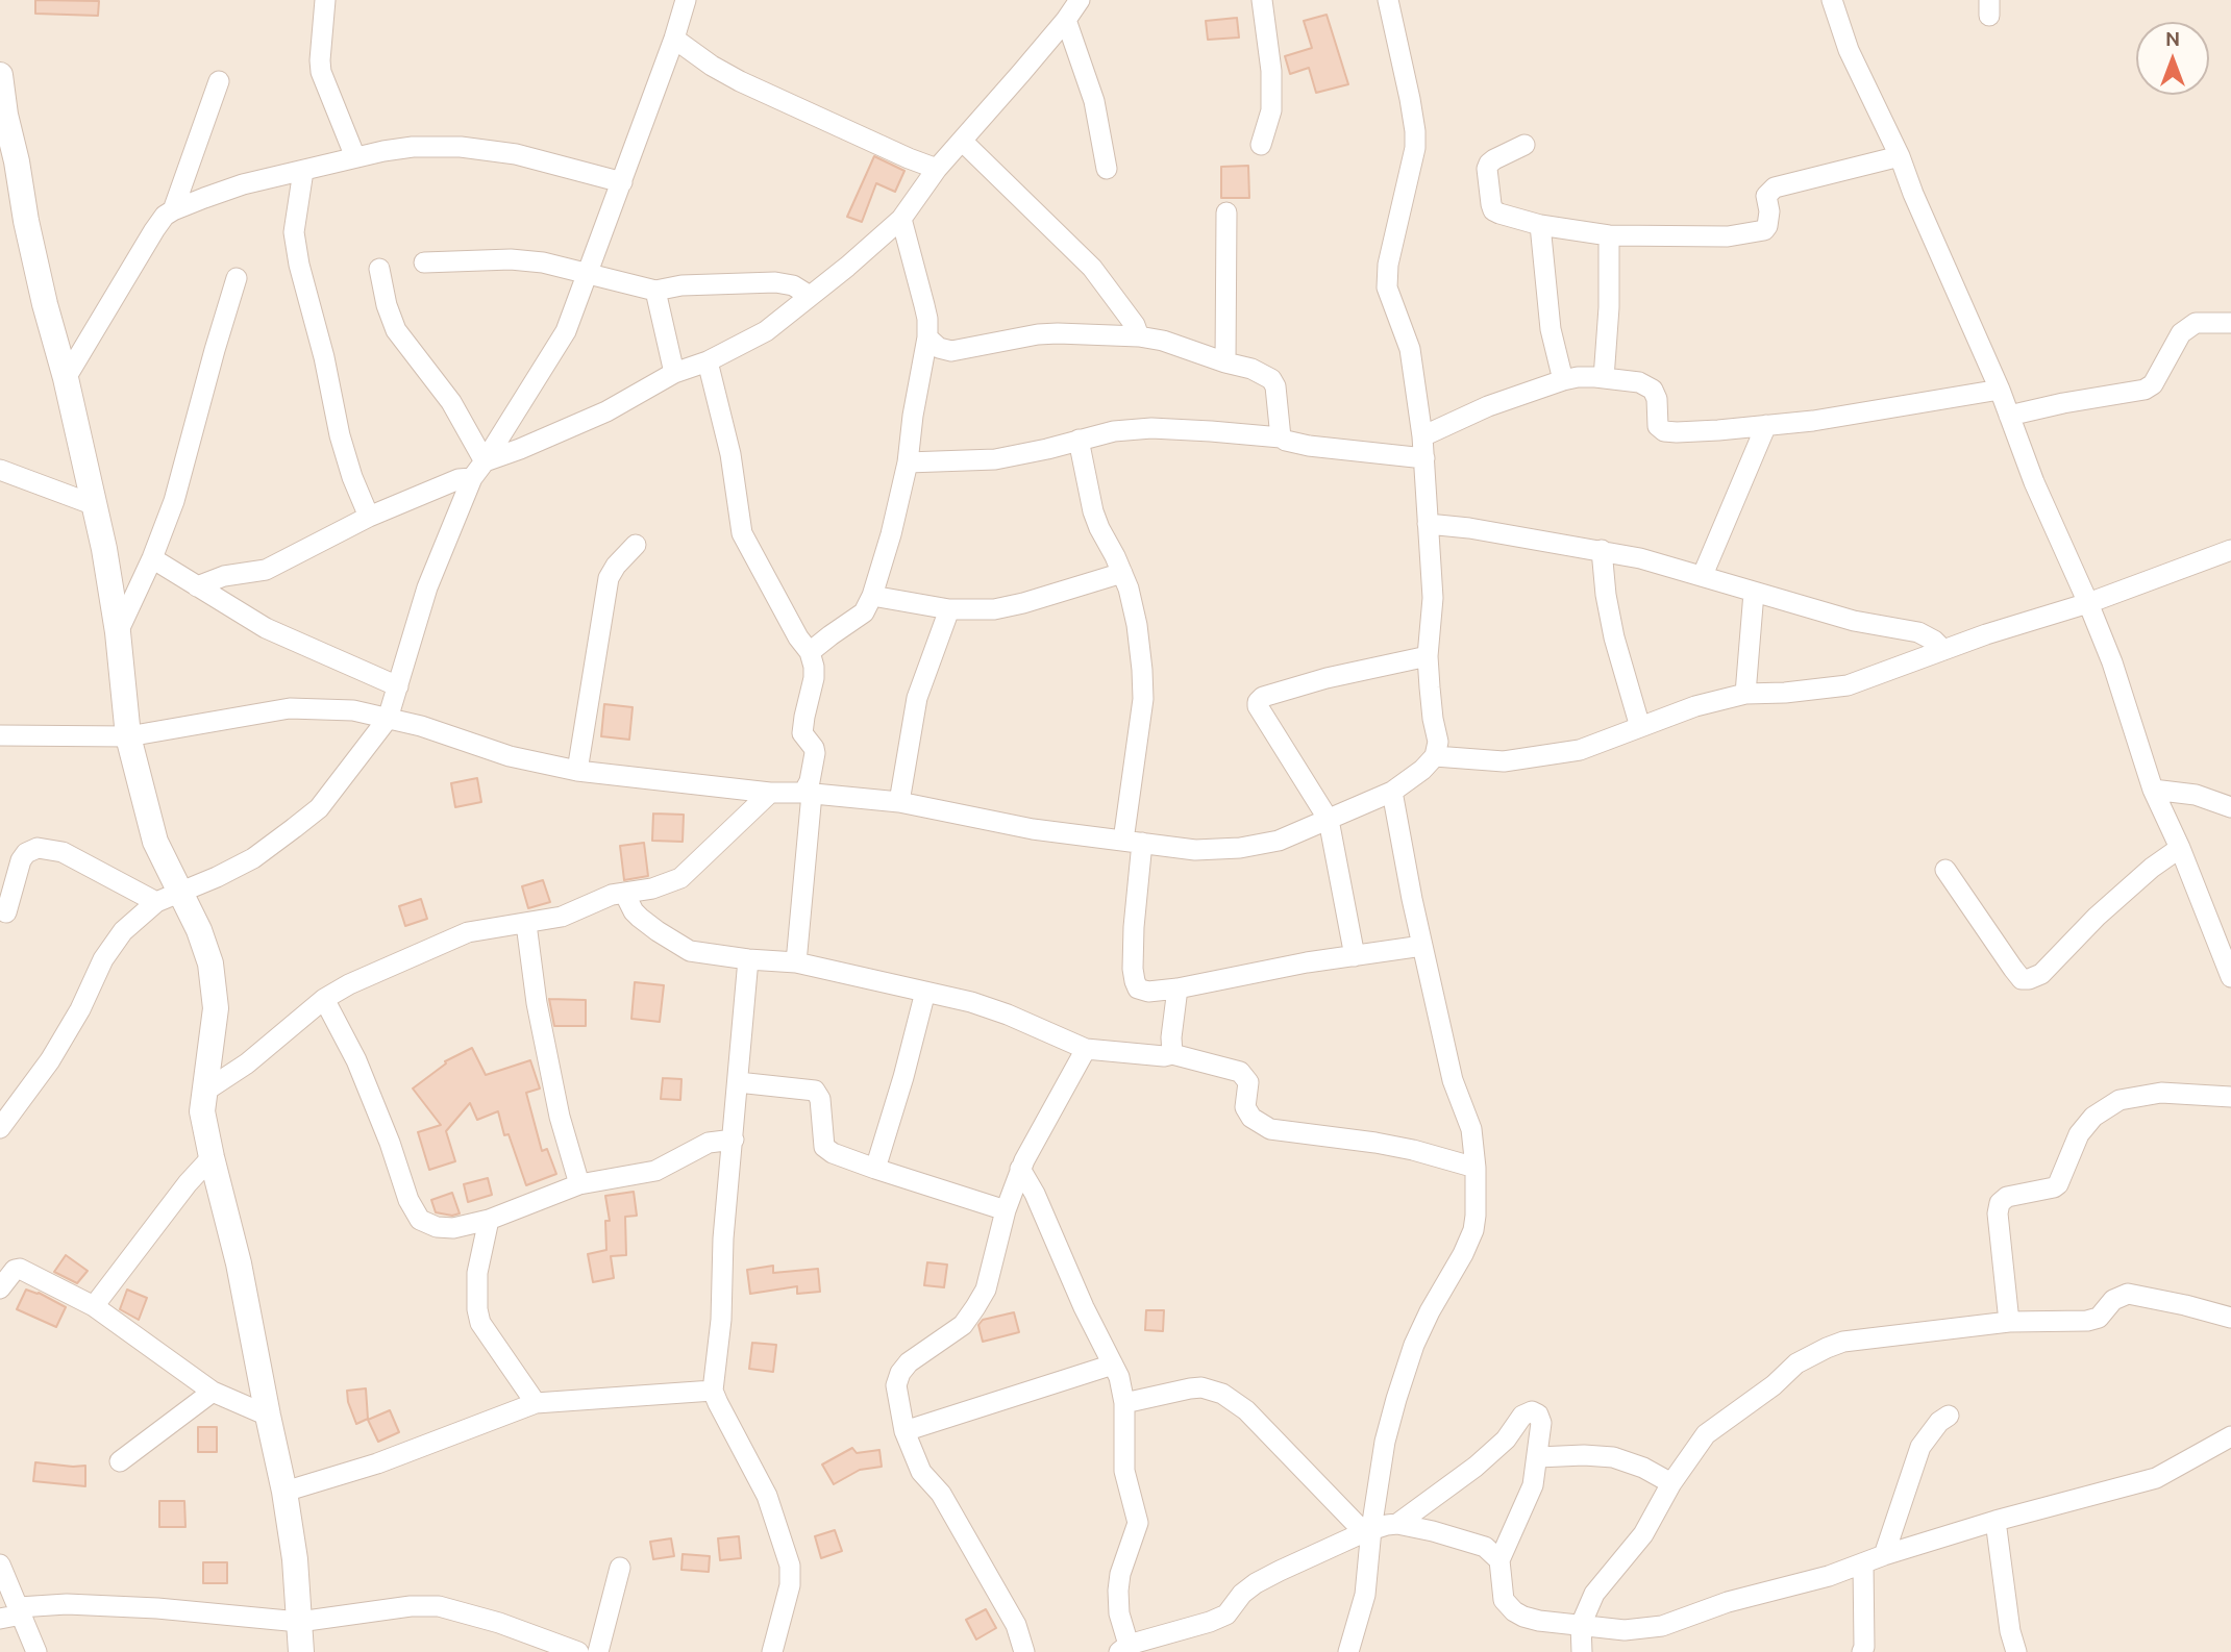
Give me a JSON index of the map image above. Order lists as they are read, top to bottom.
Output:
{
  "north": "top"
}
